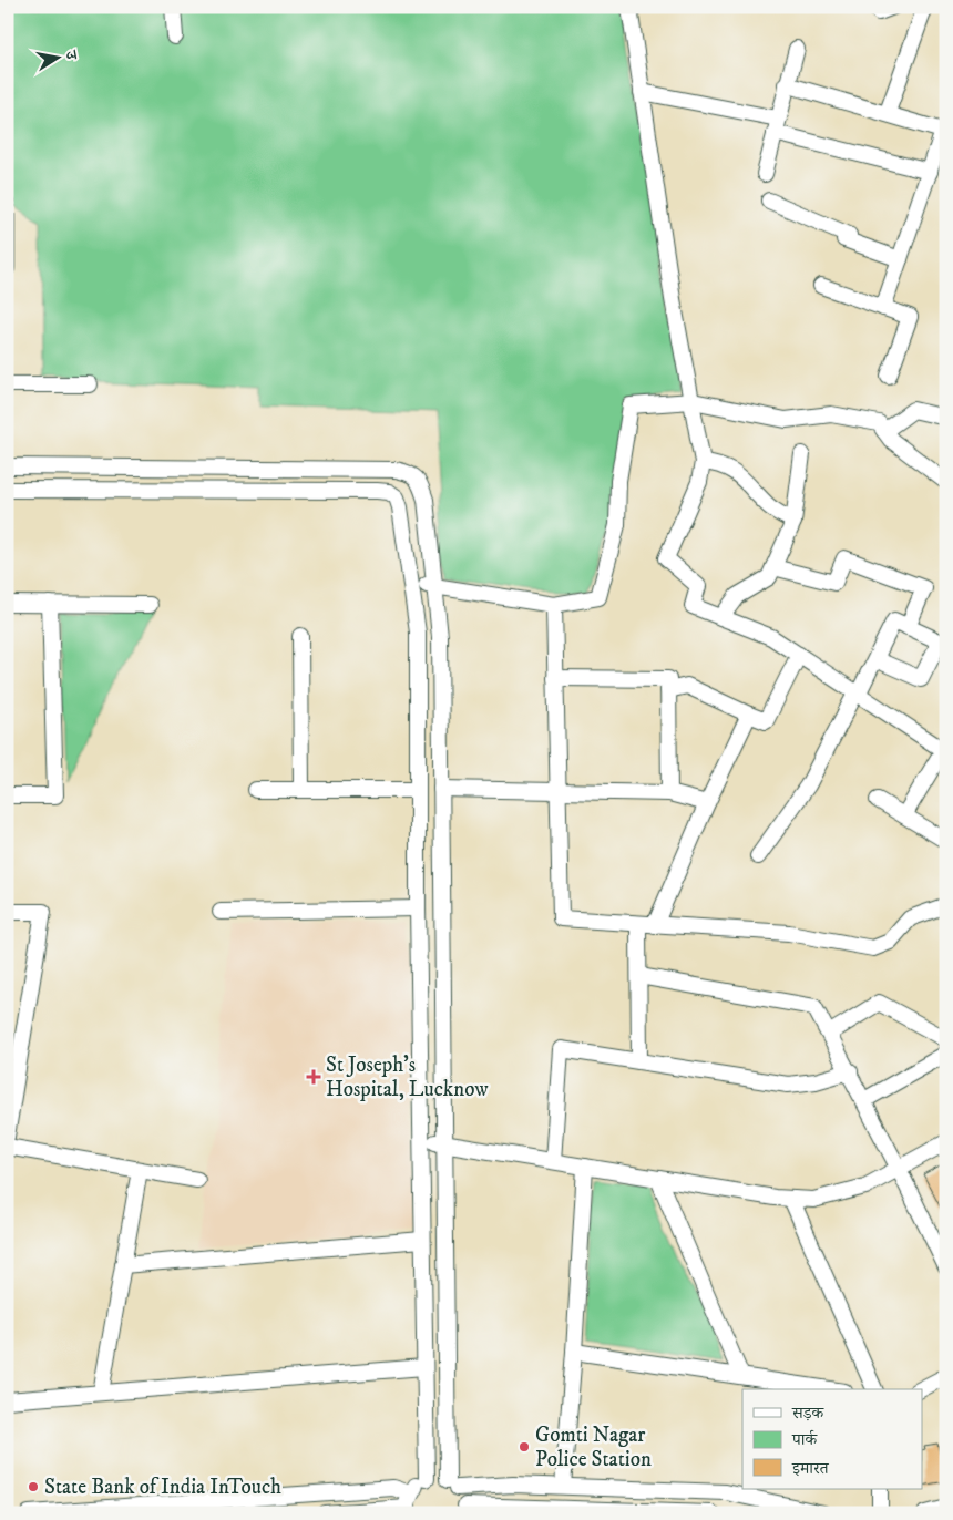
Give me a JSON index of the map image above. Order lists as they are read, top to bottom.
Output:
{
  "places": {
    "health": ["St Joseph's Hospital, Lucknow"],
    "other": ["Gomti Nagar Police Station", "State Bank of India InTouch"]
  },
  "legend": ["सड़क", "पार्क", "इमारत"],
  "north": "right"
}
